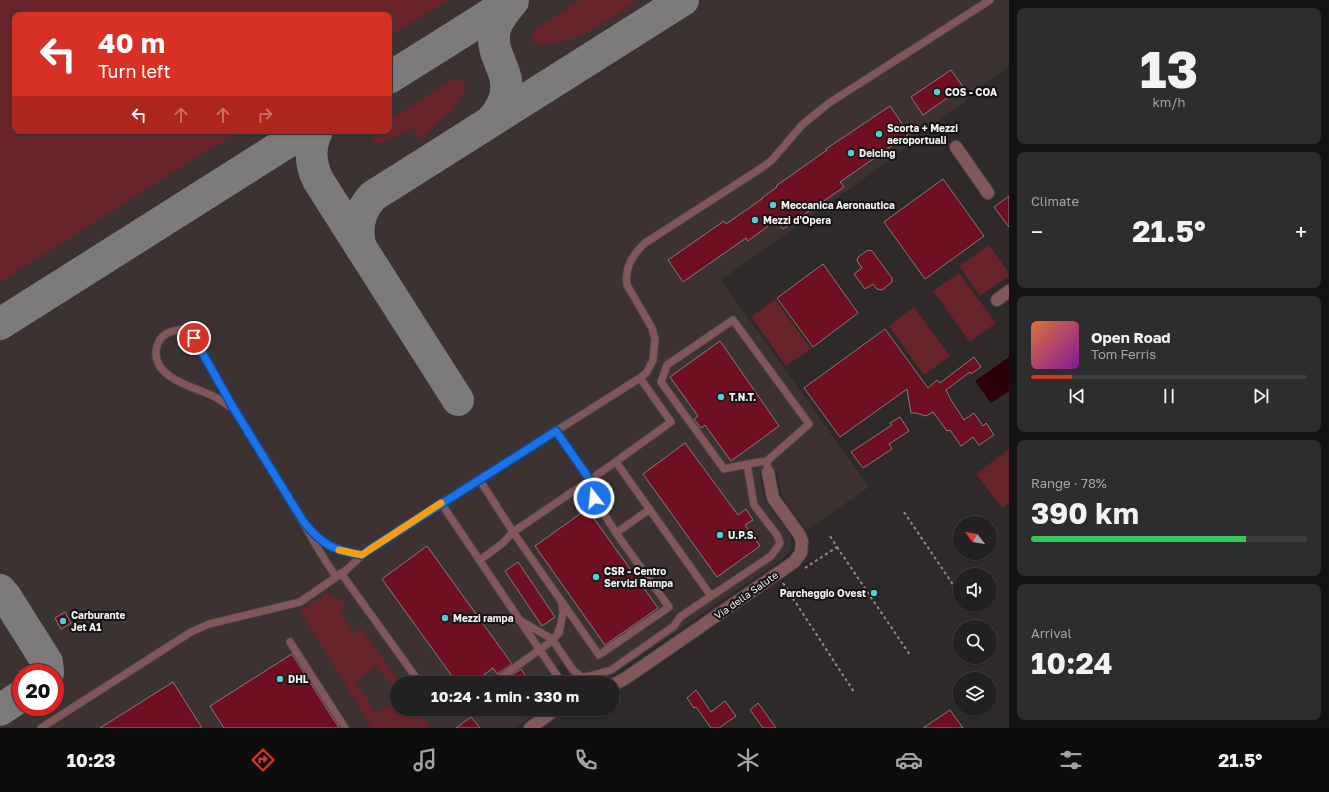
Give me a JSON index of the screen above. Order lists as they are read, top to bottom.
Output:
{
  "streets": {
    "street": ["Via della Salute"]
  },
  "places": [
    "COS - COA",
    "Scorta + Mezzi aeroportuali",
    "Deicing",
    "Meccanica Aeronautica",
    "Mezzi d'Opera",
    "T.N.T.",
    "U.P.S.",
    "CSR - Centro Servizi Rampa",
    "Parcheggio Ovest",
    "Mezzi rampa",
    "Carburante Jet A1",
    "DHL"
  ],
  "north": "top left",
  "page": {
    "tile": [
      ["13", "km/h"],
      "Climate",
      ["Range · 78%", "390 km"],
      ["Arrival", "10:24"]
    ],
    "turn": ["40 m", "Turn left"],
    "heat": ["−", "21.5°", "+"],
    "song": ["Open Road", "Tom Ferris"],
    "limit": "20",
    "trip": "10:24 · 1 min · 330 m",
    "tabs": ["10:23", "21.5°"]
  }
}
